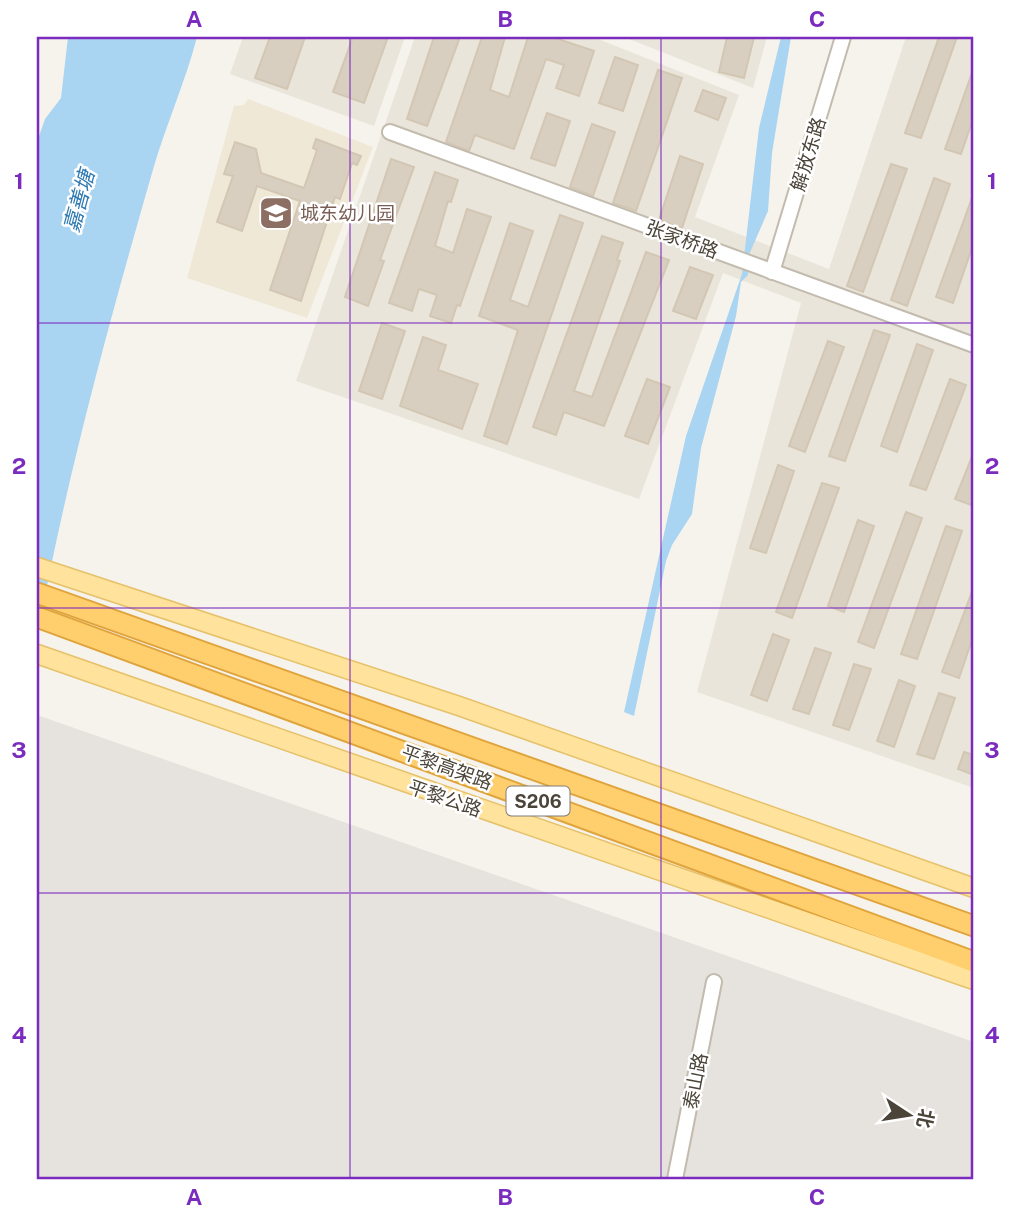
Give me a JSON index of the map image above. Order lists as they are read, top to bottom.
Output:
{
  "streets": {
    "highway": ["平黎高架路", "S206"],
    "main road": ["平黎公路"],
    "street": ["解放东路", "张家桥路", "泰山路"]
  },
  "crossings": [
    ["解放东路", "张家桥路"]
  ],
  "water": ["嘉善塘"],
  "places": {
    "school or university": ["城东幼儿园"]
  },
  "north": "right",
  "grid": {
    "columns": ["A", "B", "C"],
    "rows": [
      "1",
      "2",
      "3",
      "4"
    ]
  }
}
